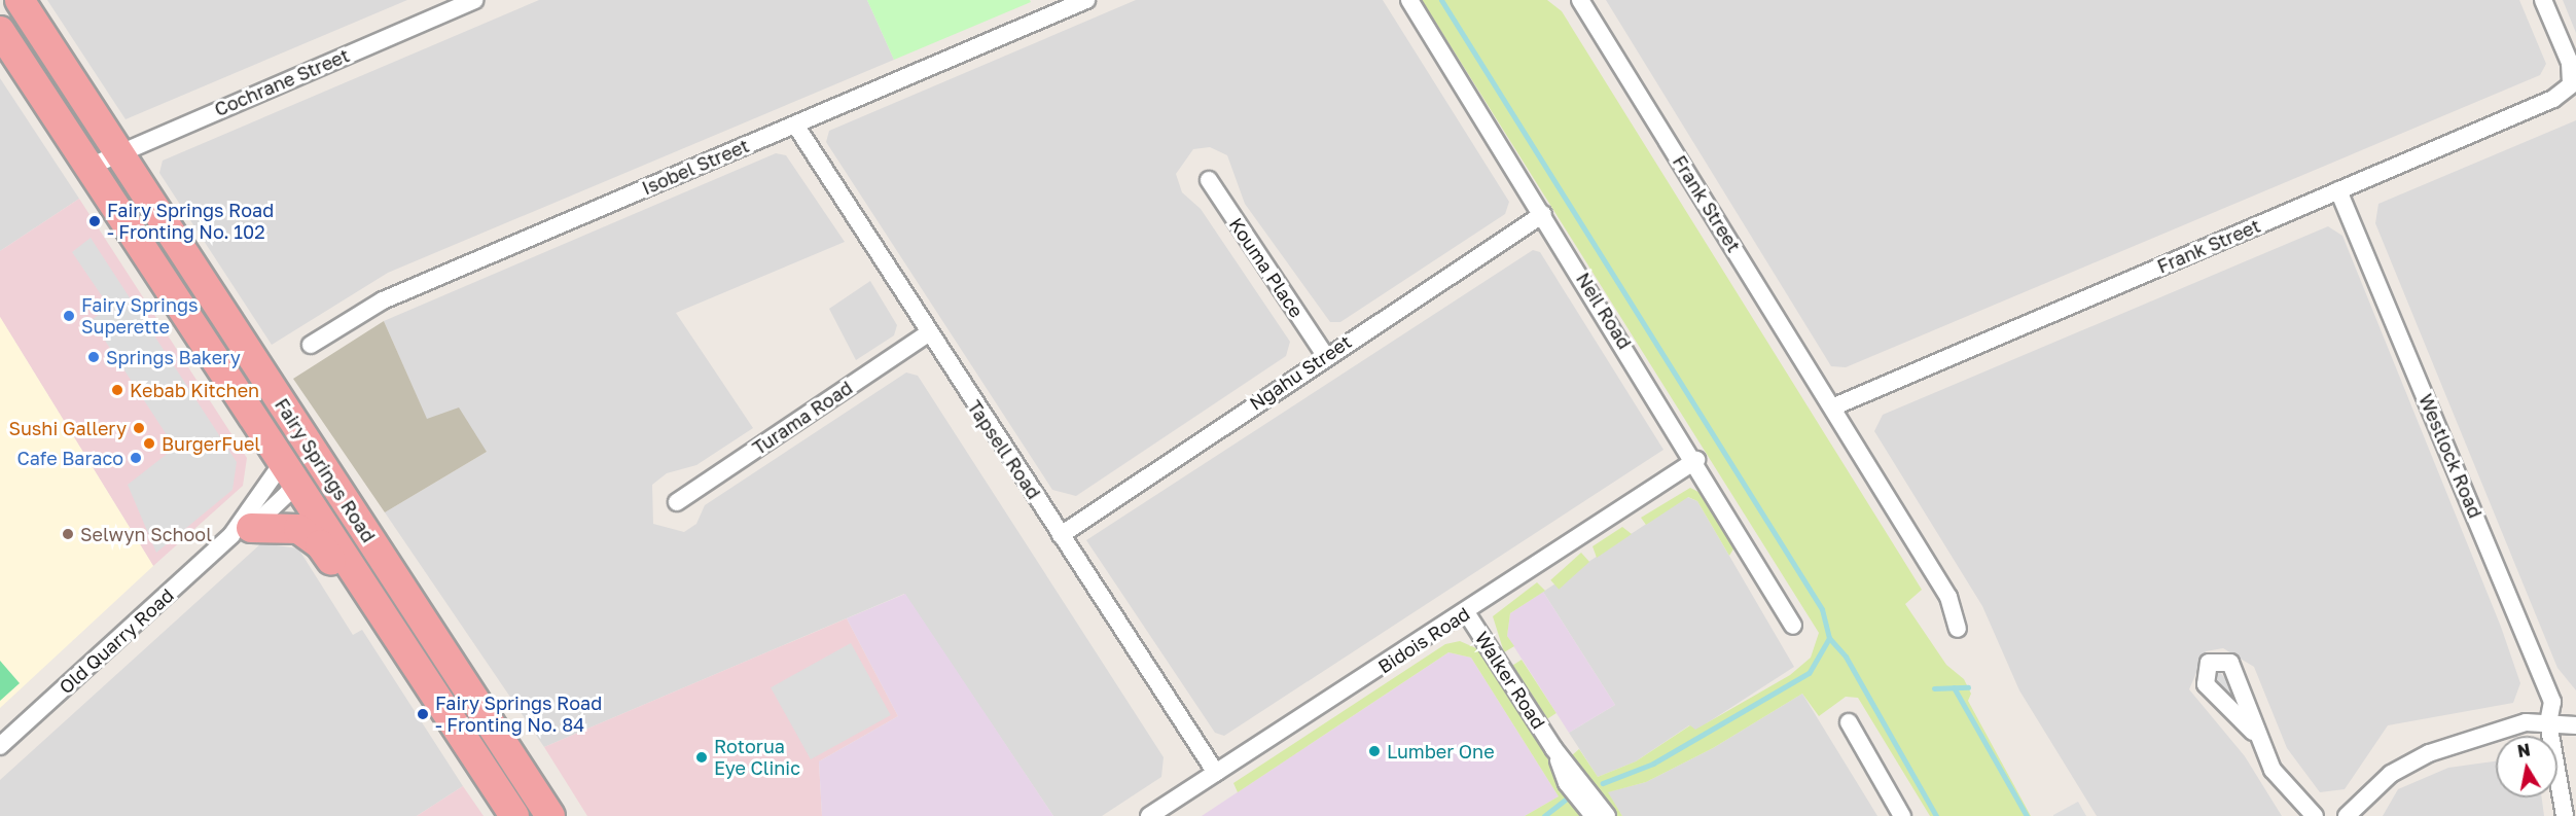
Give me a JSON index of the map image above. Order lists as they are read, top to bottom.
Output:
{
  "streets": {
    "highway": ["Fairy Springs Road"],
    "street": [
      "Cochrane Street",
      "Isobel Street",
      "Frank Street",
      "Kouma Place",
      "Neil Road",
      "Ngahu Street",
      "Turama Road",
      "Tapsell Road",
      "Westlock Road",
      "Bidois Road",
      "Old Quarry Road",
      "Walker Road"
    ]
  },
  "crossings": [
    ["Cochrane Street", "Fairy Springs Road"],
    ["Isobel Street", "Tapsell Road"],
    ["Frank Street", "Westlock Road"],
    ["Kouma Place", "Ngahu Street"],
    ["Neil Road", "Ngahu Street"],
    ["Neil Road", "Bidois Road"],
    ["Ngahu Street", "Tapsell Road"],
    ["Turama Road", "Tapsell Road"],
    ["Tapsell Road", "Bidois Road"],
    ["Fairy Springs Road", "Old Quarry Road"],
    ["Bidois Road", "Walker Road"]
  ],
  "places": [
    "Fairy Springs Road - Fronting No. 102",
    "Fairy Springs Superette",
    "Springs Bakery",
    "Kebab Kitchen",
    "Sushi Gallery",
    "BurgerFuel",
    "Cafe Baraco",
    "Selwyn School",
    "Fairy Springs Road - Fronting No. 84",
    "Lumber One",
    "Rotorua Eye Clinic"
  ],
  "north": "top"
}
